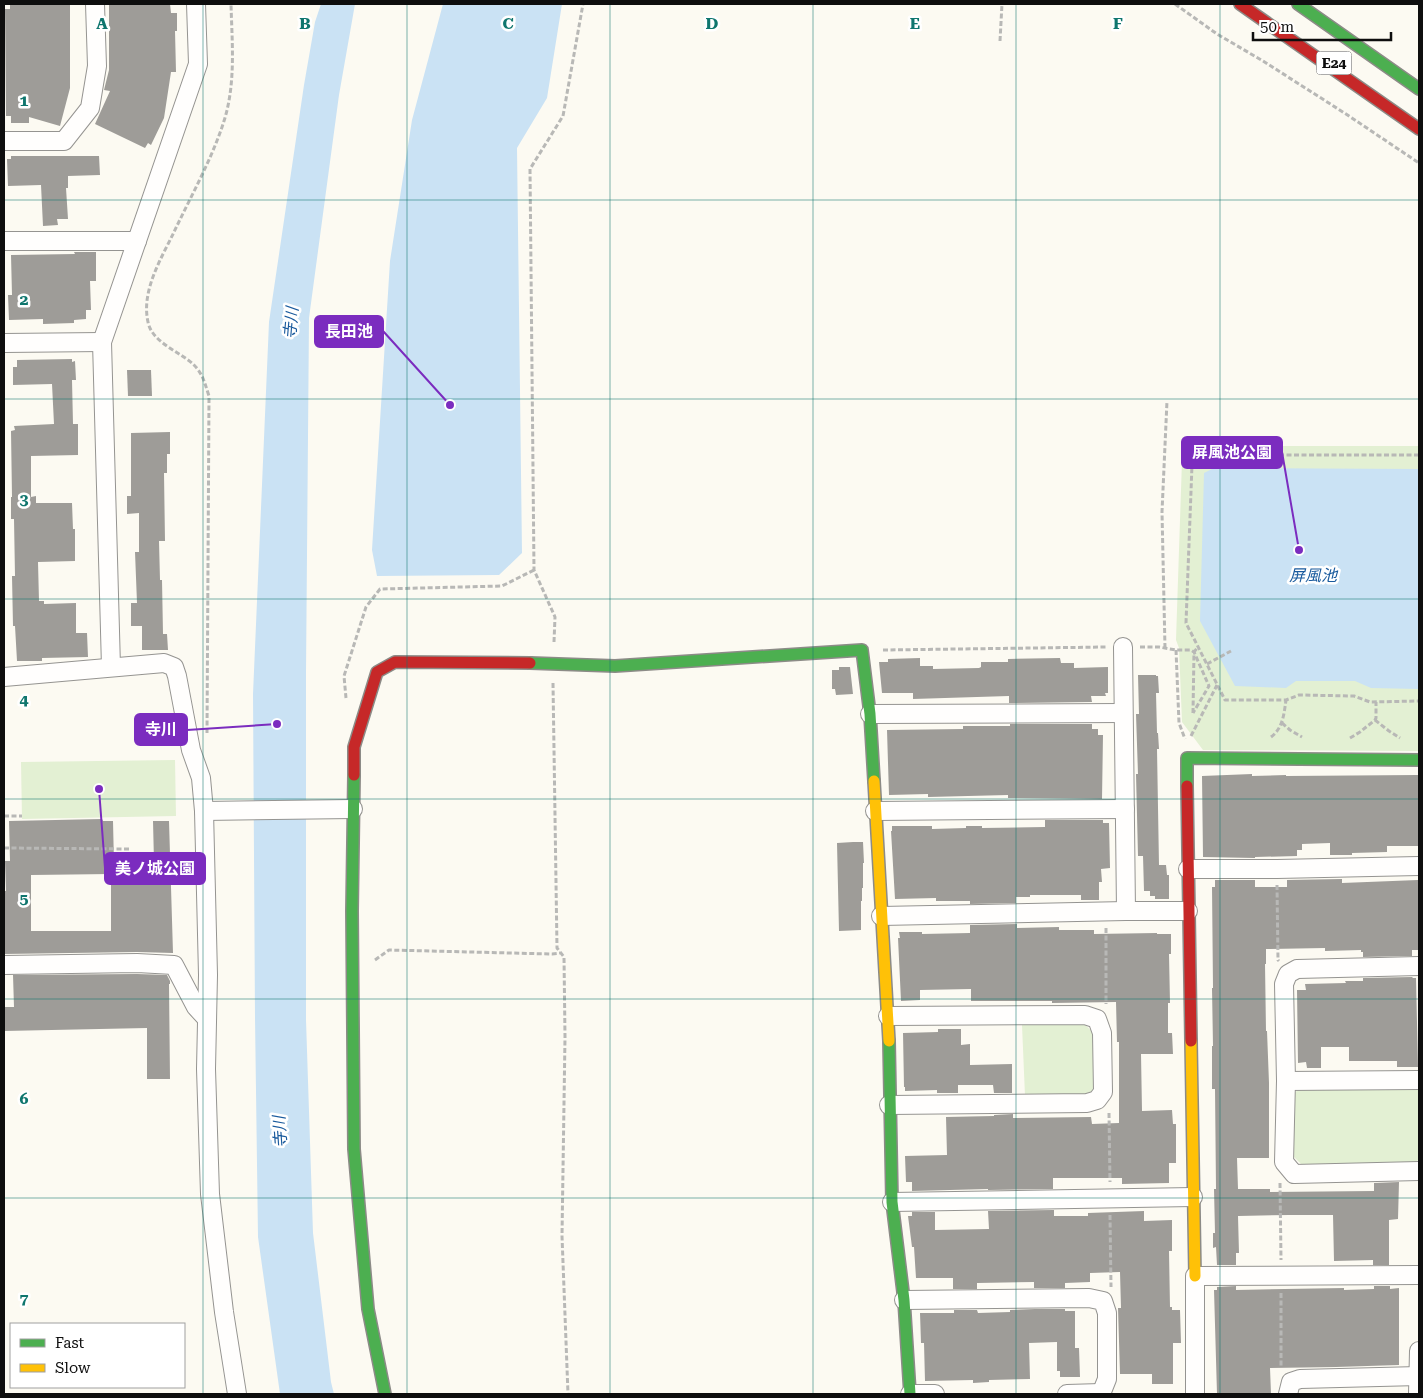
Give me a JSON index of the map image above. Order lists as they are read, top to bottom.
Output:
{
  "streets": {
    "main road": ["E24"]
  },
  "water": ["寺川", "屏風池"],
  "places": [
    "長田池",
    "屏風池公園",
    "寺川",
    "美ノ城公園"
  ],
  "legend": ["Fast", "Slow"],
  "scale_bar": "50 m",
  "grid": {
    "columns": [
      "A",
      "B",
      "C",
      "D",
      "E",
      "F"
    ],
    "rows": [
      "1",
      "2",
      "3",
      "4",
      "5",
      "6",
      "7"
    ]
  }
}
